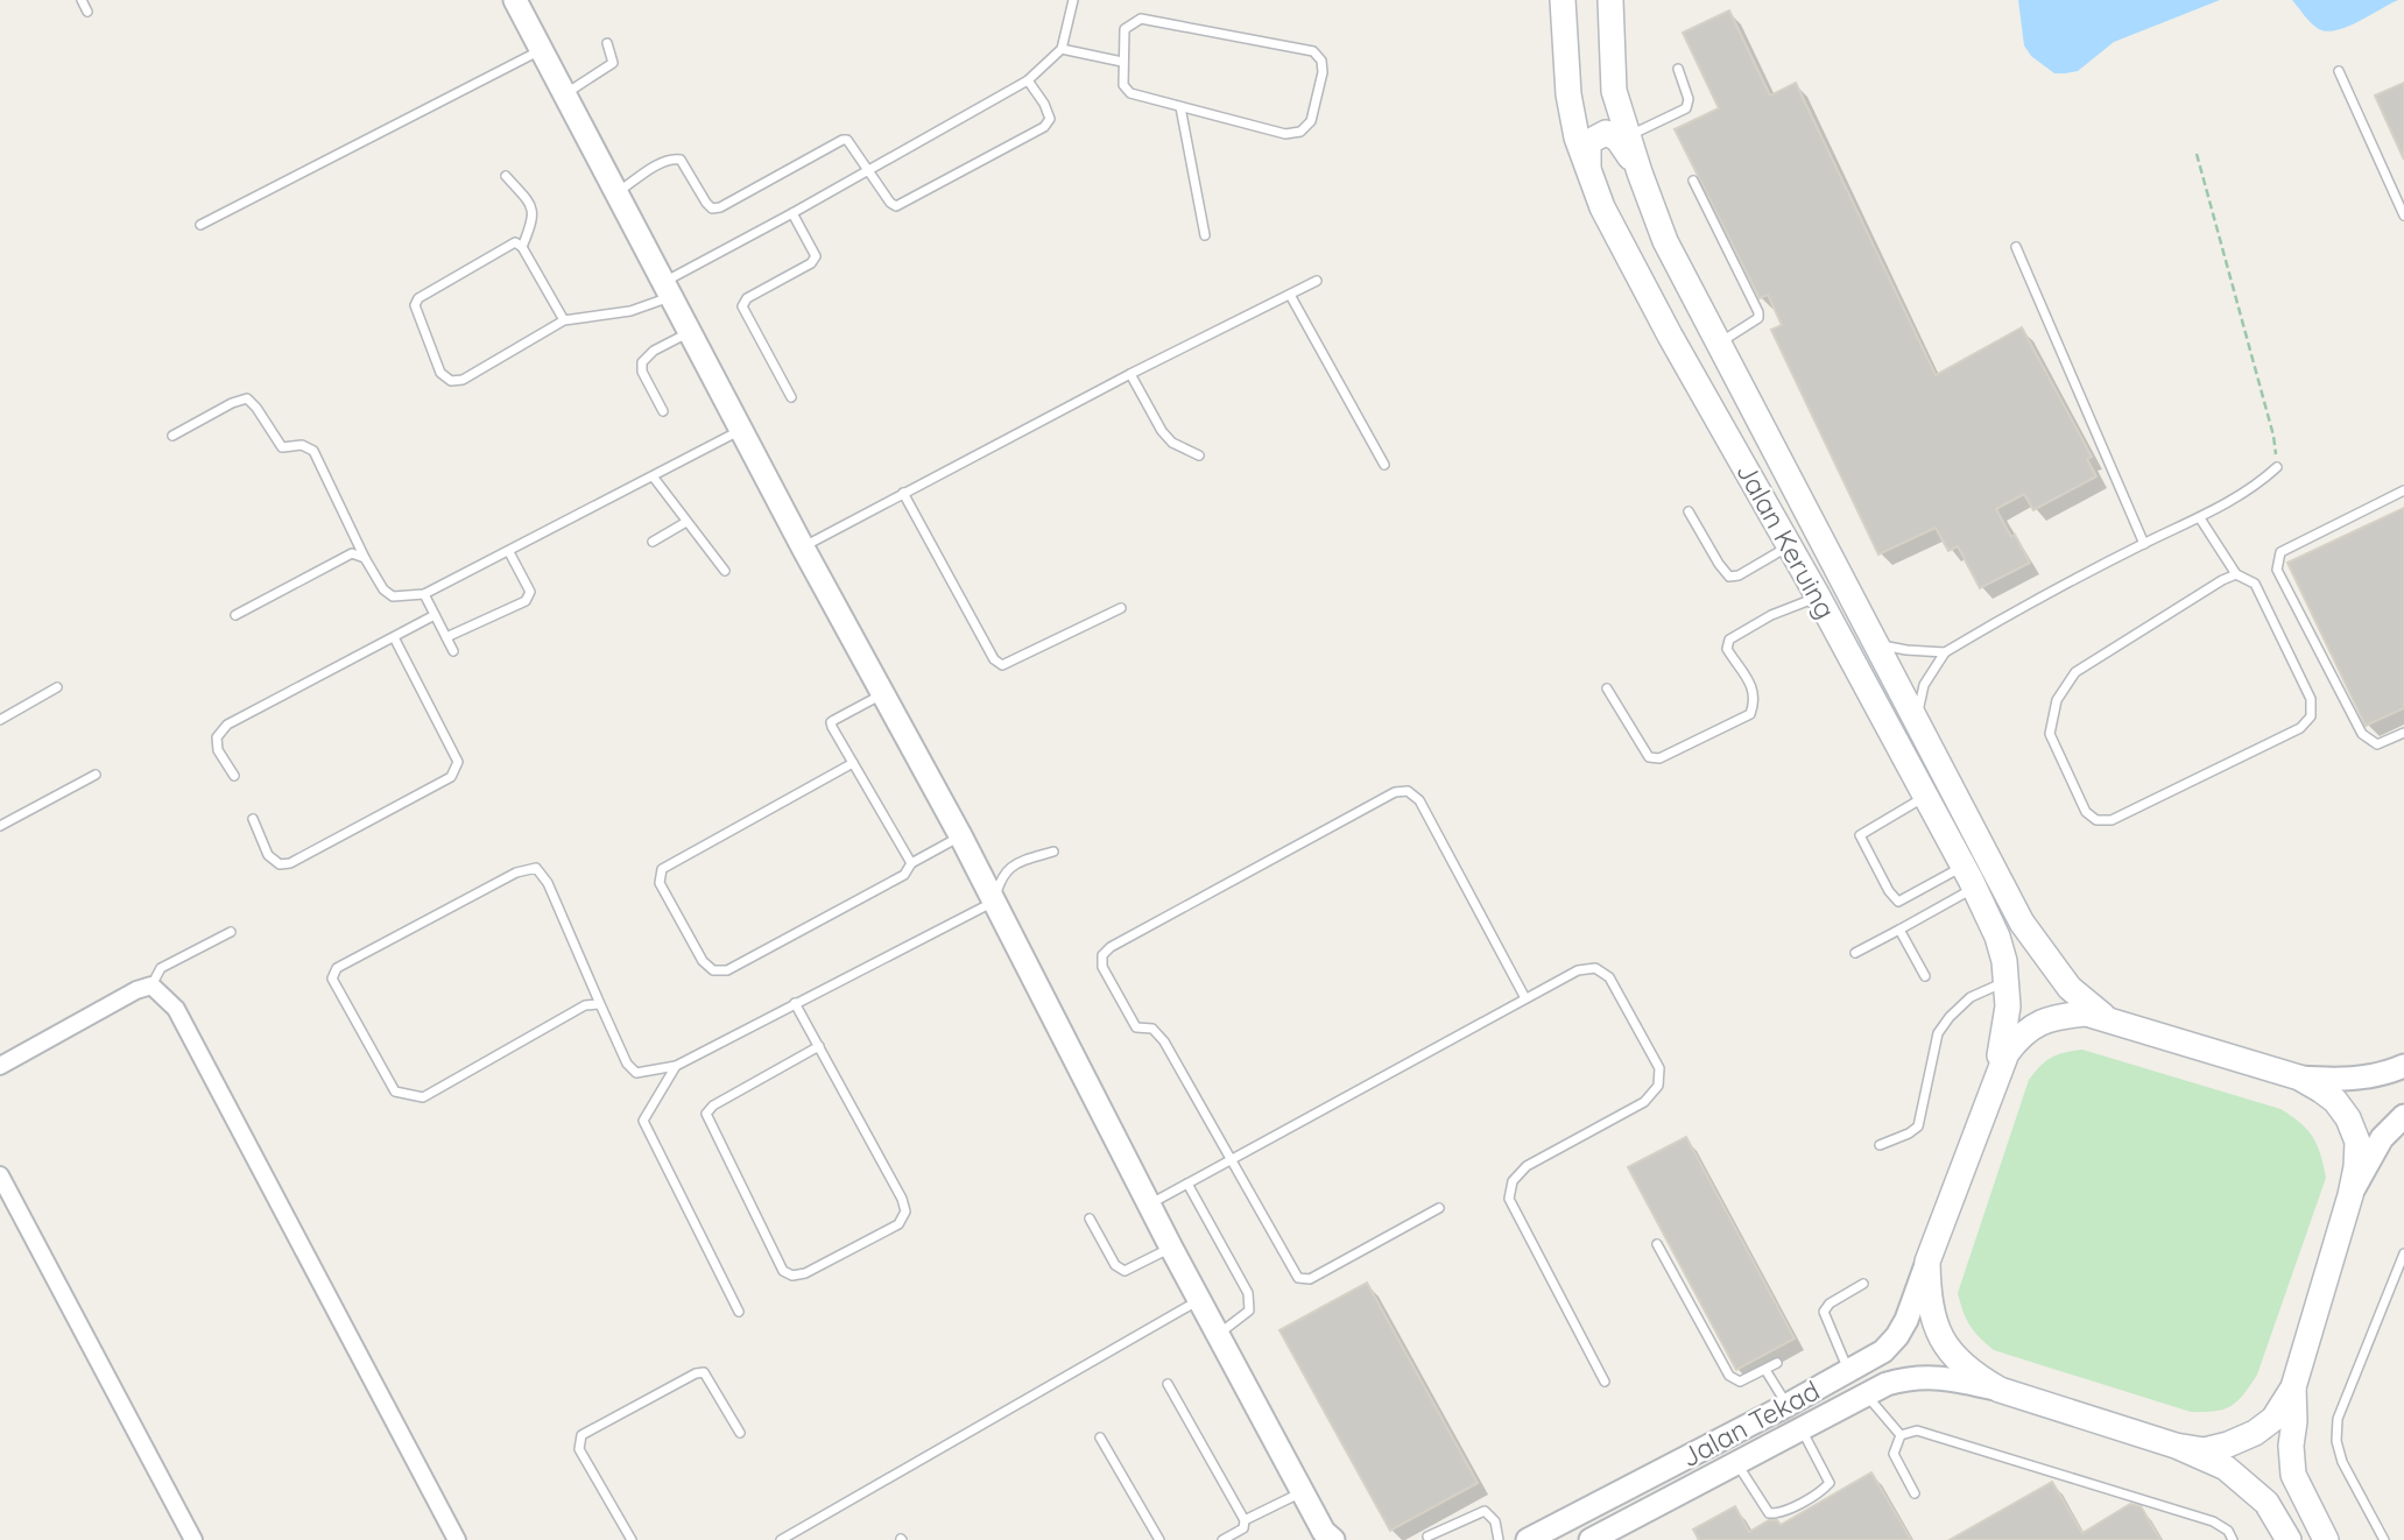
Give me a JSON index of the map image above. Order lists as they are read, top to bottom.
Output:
{
  "streets": {
    "main road": ["Jalan Keruing"],
    "street": ["Jalan Tekad"]
  }
}
